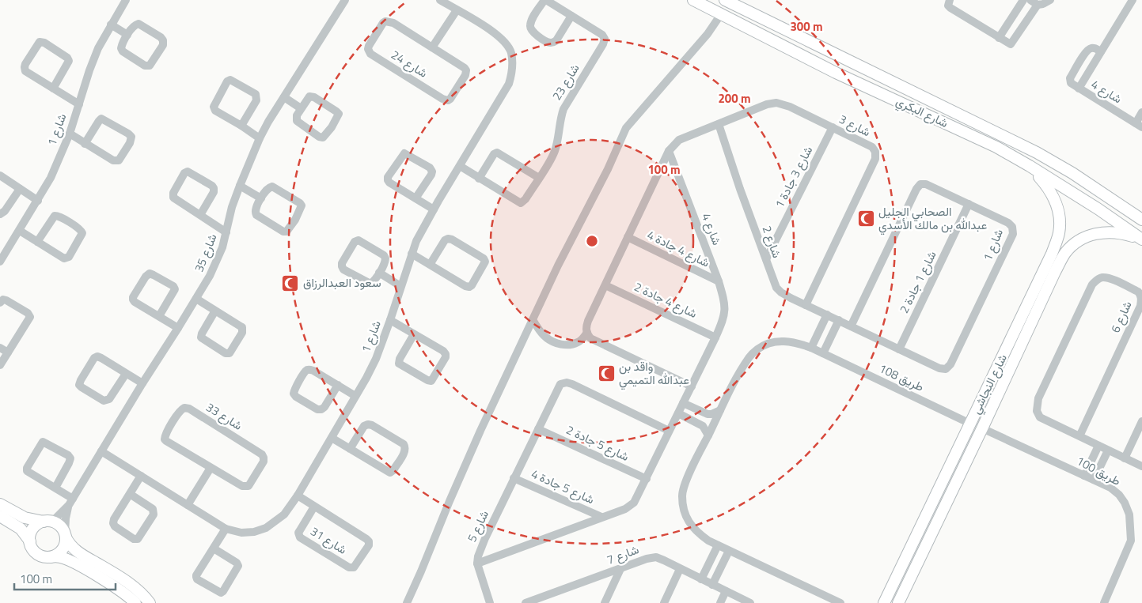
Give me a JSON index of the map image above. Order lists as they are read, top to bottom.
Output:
{
  "streets": {
    "main road": ["شارع البكري", "شارع النجاشي"],
    "street": [
      "شارع 24",
      "شارع 23",
      "شارع 4",
      "شارع 3",
      "شارع 1",
      "شارع 3 جادة 1",
      "شارع 2",
      "شارع 4 جادة 4",
      "شارع 35",
      "شارع 1 جادة 2",
      "شارع 4 جادة 2",
      "شارع 6",
      "طريق 108",
      "شارع 33",
      "شارع 5 جادة 2",
      "طريق 100",
      "شارع 5 جادة 4",
      "شارع 5",
      "شارع 31",
      "شارع 7"
    ]
  },
  "crossings": [
    ["شارع 23", "شارع 1"],
    ["شارع 4", "شارع 3"],
    ["شارع 4", "شارع 4 جادة 4"],
    ["شارع 4", "شارع 4 جادة 2"],
    ["شارع 4", "شارع 5"],
    ["شارع البكري", "شارع النجاشي"],
    ["شارع 3", "شارع 3 جادة 1"],
    ["شارع 3", "شارع 2"],
    ["شارع 1", "شارع 2"],
    ["شارع 1", "شارع 35"],
    ["شارع 1", "شارع 1 جادة 2"],
    ["شارع 1", "شارع 31"],
    ["شارع 3 جادة 1", "شارع 2"],
    ["طريق 108", "شارع النجاشي"],
    ["شارع النجاشي", "طريق 100"],
    ["شارع 5 جادة 2", "شارع 5"],
    ["شارع 5 جادة 4", "شارع 5"]
  ],
  "places": {
    "mosque": ["الصحابي الجليل عبدالله بن مالك الأسدي", "سعود العبدالرزاق", "واقد بن عبدالله التميمي"]
  },
  "scale_bar": "100 m",
  "rings": ["300 m", "200 m", "100 m"]
}
